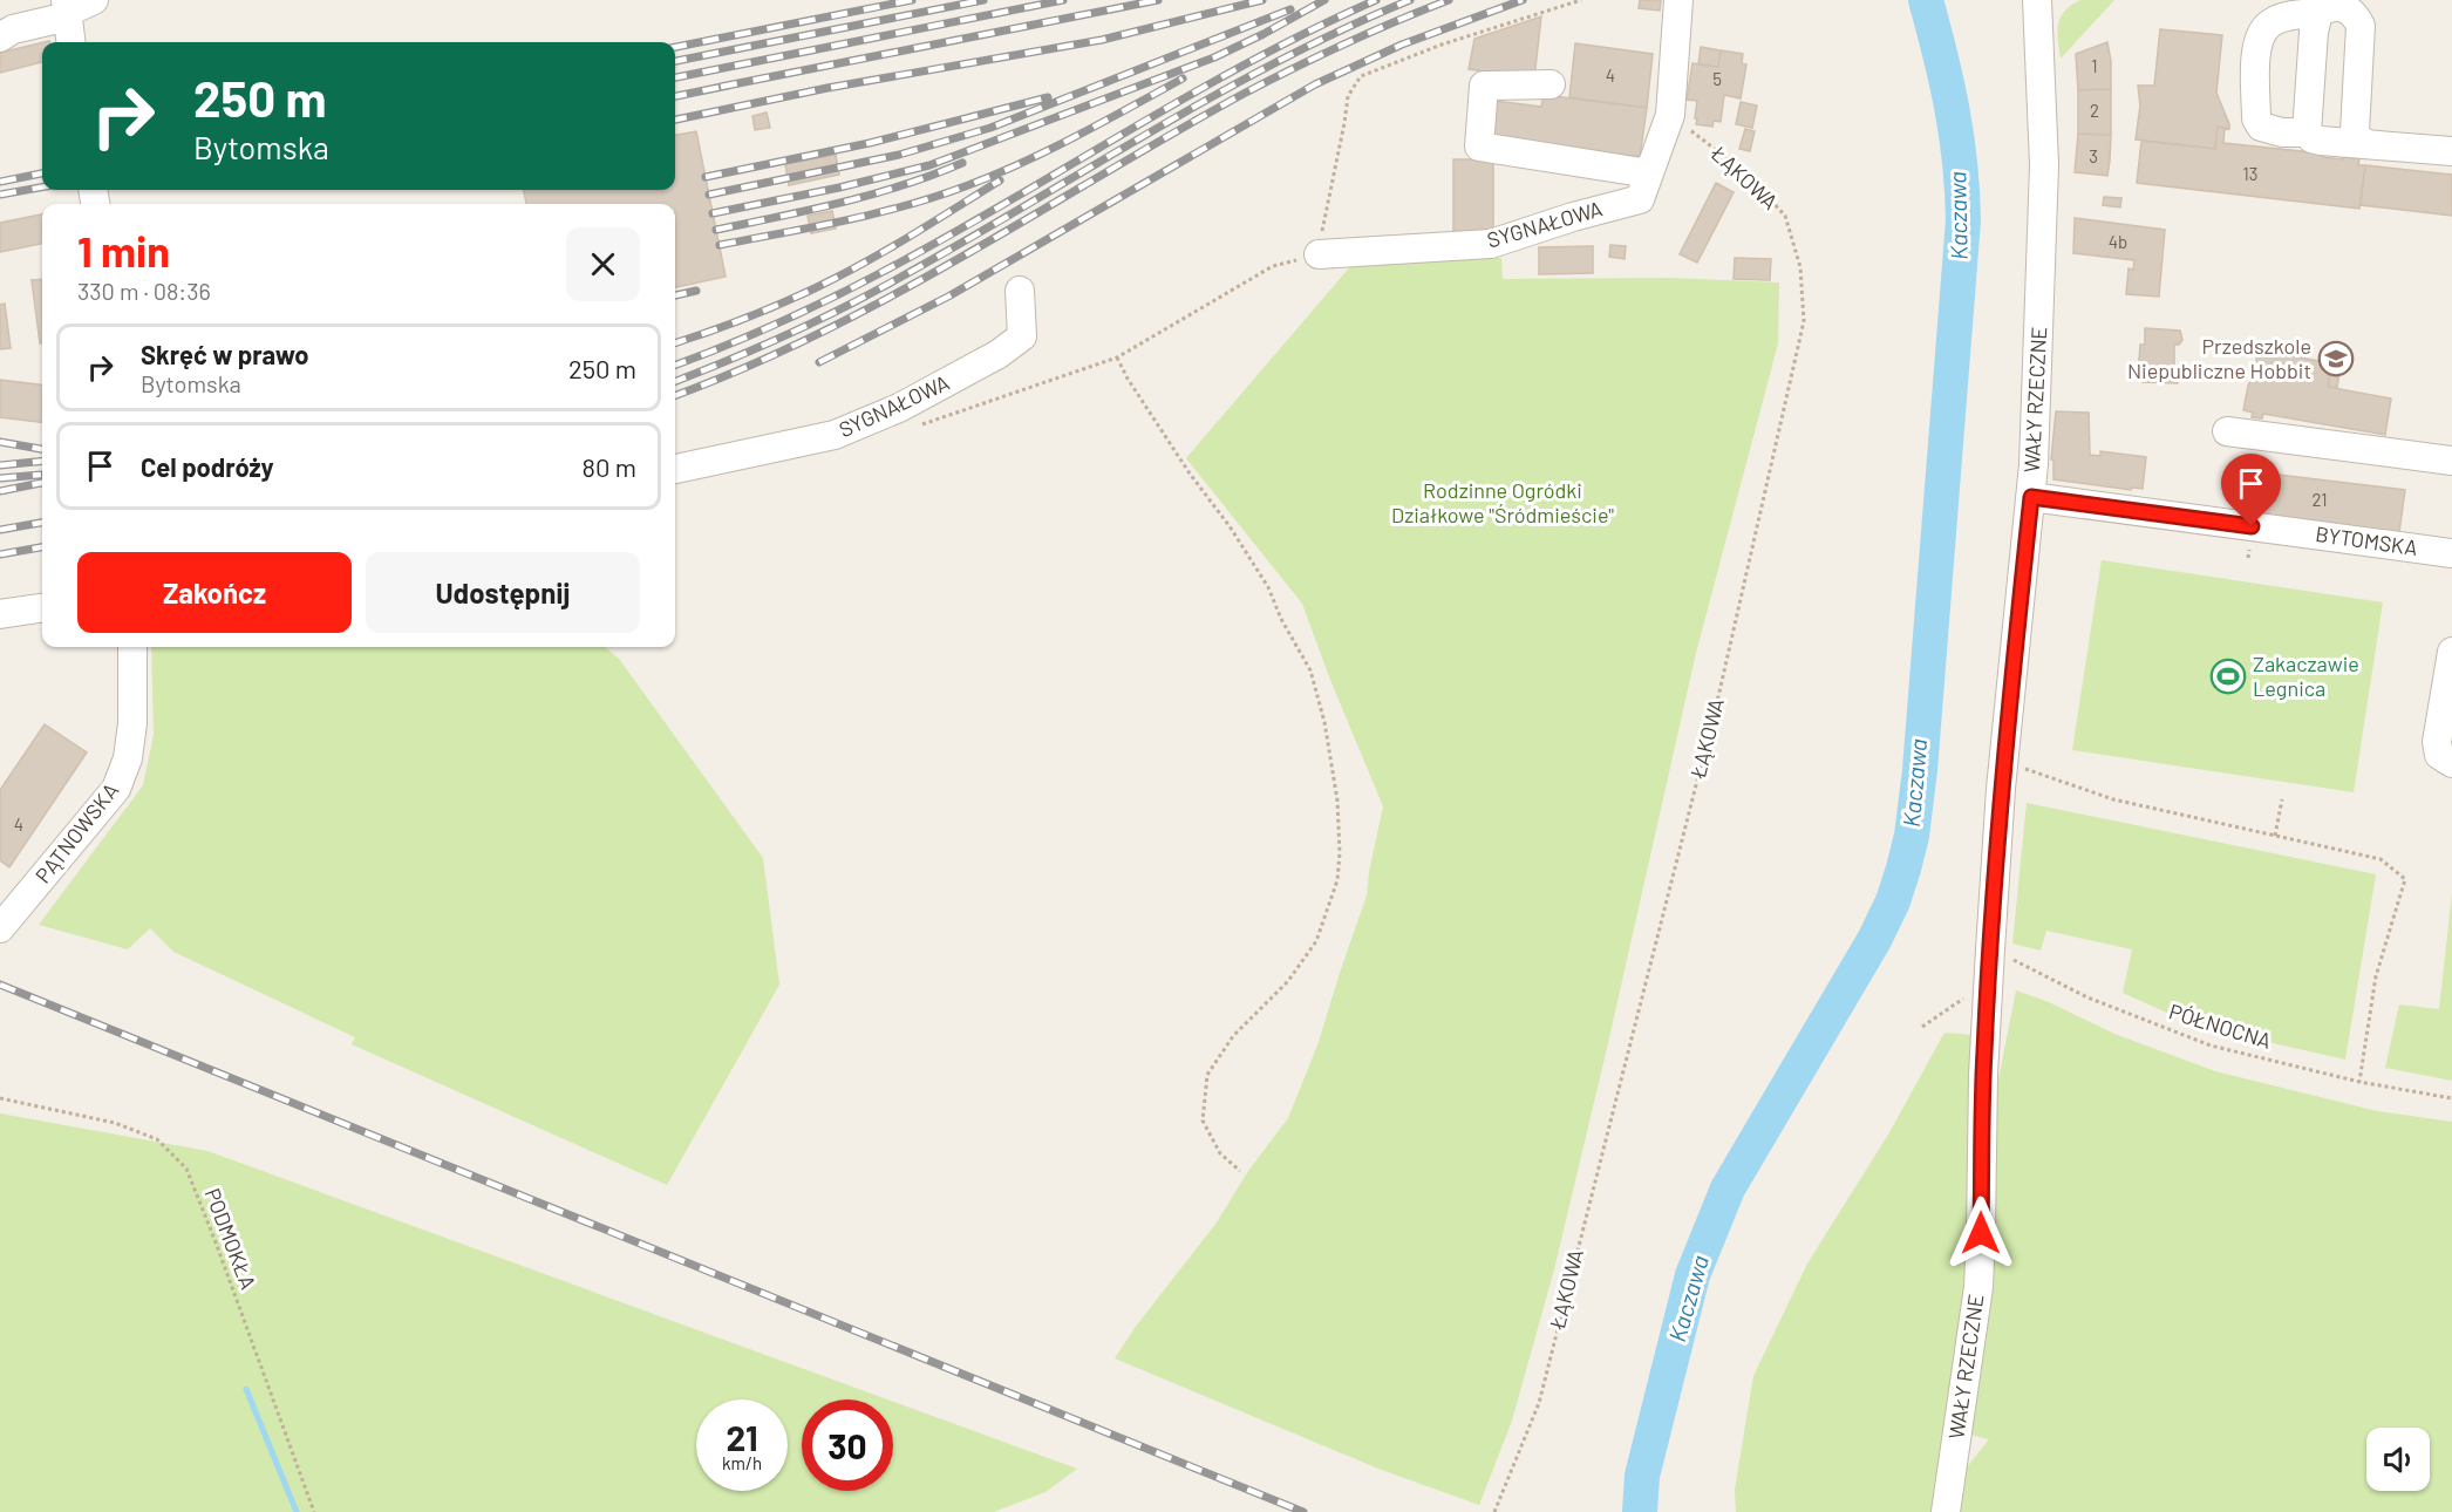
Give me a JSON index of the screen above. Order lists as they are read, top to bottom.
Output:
{
  "streets": {
    "street": [
      "SYGNAŁOWA",
      "WAŁY RZECZNE",
      "BYTOMSKA",
      "PĄTNOWSKA"
    ],
    "path": ["ŁĄKOWA", "PÓŁNOCNA", "PODMOKŁA"]
  },
  "crossings": [
    ["ŁĄKOWA", "SYGNAŁOWA"],
    ["WAŁY RZECZNE", "BYTOMSKA"],
    ["WAŁY RZECZNE", "PÓŁNOCNA"]
  ],
  "water": ["Kaczawa"],
  "parks": ["Rodzinne Ogródki Działkowe \"Śródmieście\""],
  "places": {
    "school or university": ["Przedszkole Niepubliczne Hobbit"],
    "sports": ["Zakaczawie Legnica"]
  },
  "house_numbers": [
    "1",
    "4",
    "5",
    "2",
    "3",
    "13",
    "4b",
    "21",
    "4"
  ],
  "page": {
    "turn": ["250 m", "Bytomska"],
    "heading": ["1 min", "330 m · 08:36"],
    "list": [
      {
        "name": "Skręć w prawo",
        "note": "Bytomska",
        "value": "250 m"
      },
      {
        "name": "Cel podróży",
        "value": "80 m"
      }
    ],
    "buttons": ["Zakończ", "Udostępnij"],
    "speed": "21 km/h",
    "limit": "30"
  }
}
